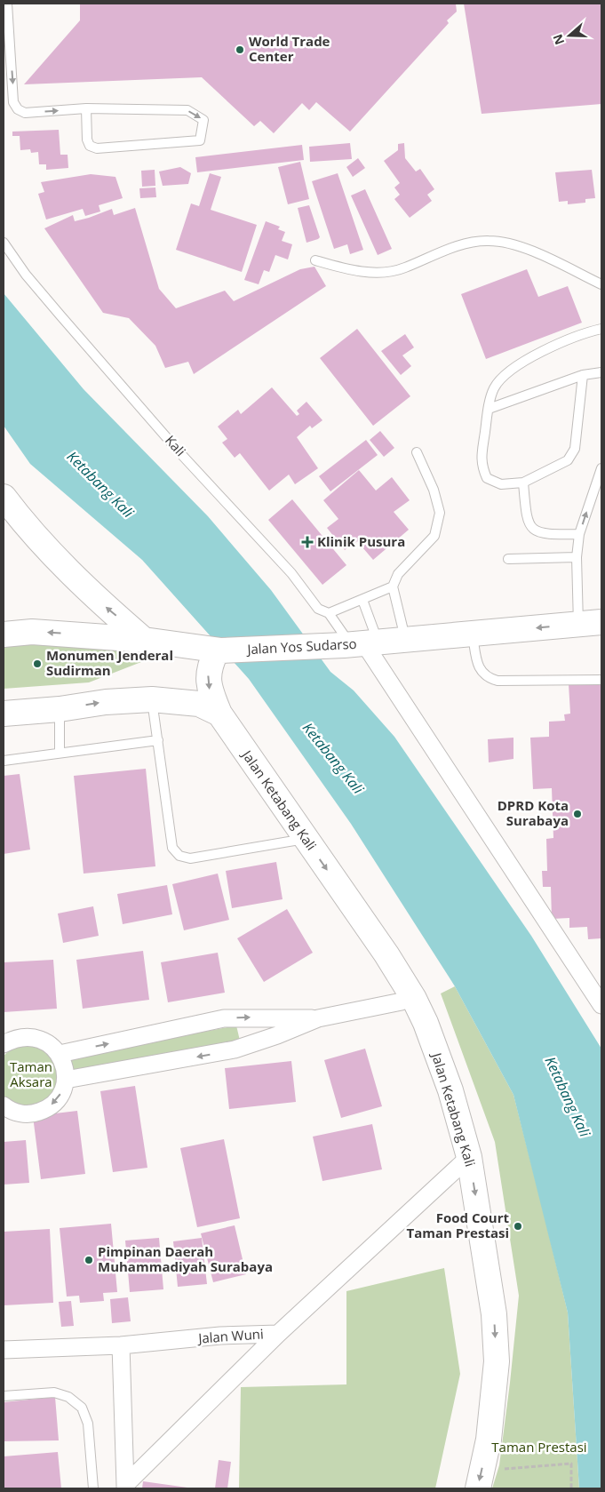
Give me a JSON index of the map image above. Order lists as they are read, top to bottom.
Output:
{
  "streets": {
    "street": ["Jalan Yos Sudarso", "Jalan Ketabang Kali", "Jalan Wuni"],
    "lane": ["Kali"]
  },
  "crossings": [
    ["Kali", "Jalan Yos Sudarso"],
    ["Jalan Yos Sudarso", "Jalan Ketabang Kali"],
    ["Jalan Ketabang Kali", "Jalan Wuni"]
  ],
  "one_way": ["Jalan Ketabang Kali"],
  "water": ["Ketabang Kali"],
  "parks": ["Taman Aksara", "Taman Prestasi"],
  "places": {
    "other": [
      "World Trade Center",
      "Monumen Jenderal Sudirman",
      "DPRD Kota Surabaya",
      "Food Court Taman Prestasi",
      "Pimpinan Daerah Muhammadiyah Surabaya"
    ],
    "health": ["Klinik Pusura"]
  },
  "north": "left"
}
